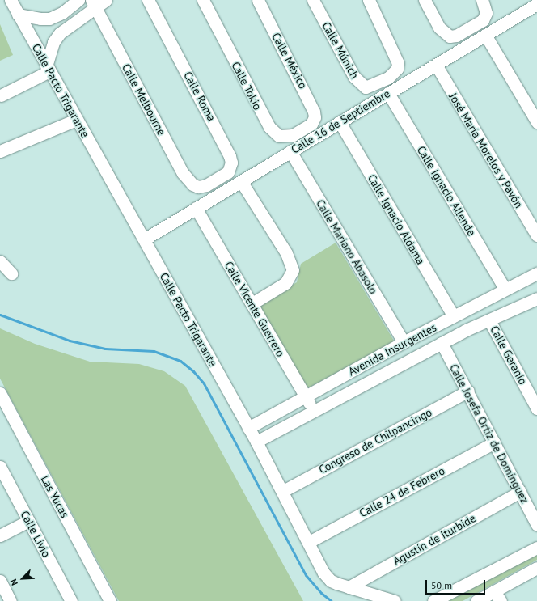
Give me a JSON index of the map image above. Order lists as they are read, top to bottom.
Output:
{
  "streets": {
    "street": [
      "Calle Múnich",
      "Calle México",
      "Calle Tokio",
      "Calle Pacto Trigarante",
      "Calle Roma",
      "Calle Melbourne",
      "Calle 16 de Septiembre",
      "José María Morelos y Pavón",
      "Calle Ignacio Allende",
      "Calle Ignacio Aldama",
      "Calle Mariano Abasolo",
      "Calle Vicente Guerrero",
      "Avenida Insurgentes",
      "Calle Geranio",
      "Calle Josefa Ortiz de Domínguez",
      "Congreso de Chilpancingo",
      "Calle 24 de Febrero",
      "Las Yucas",
      "Calle Livio",
      "Agustín de Iturbide"
    ]
  },
  "crossings": [
    ["Calle México", "Calle Tokio"],
    ["Calle Pacto Trigarante", "Calle 16 de Septiembre"],
    ["Calle Pacto Trigarante", "Avenida Insurgentes"],
    ["Calle Pacto Trigarante", "Congreso de Chilpancingo"],
    ["Calle Pacto Trigarante", "Calle 24 de Febrero"],
    ["Calle Pacto Trigarante", "Agustín de Iturbide"],
    ["Calle Roma", "Calle Melbourne"],
    ["Calle 16 de Septiembre", "José María Morelos y Pavón"],
    ["Calle 16 de Septiembre", "Calle Ignacio Allende"],
    ["Calle 16 de Septiembre", "Calle Ignacio Aldama"],
    ["Calle 16 de Septiembre", "Calle Mariano Abasolo"],
    ["Calle 16 de Septiembre", "Calle Vicente Guerrero"],
    ["Calle Ignacio Allende", "Avenida Insurgentes"],
    ["Calle Ignacio Aldama", "Avenida Insurgentes"],
    ["Calle Mariano Abasolo", "Avenida Insurgentes"],
    ["Calle Vicente Guerrero", "Avenida Insurgentes"],
    ["Avenida Insurgentes", "Calle Geranio"],
    ["Avenida Insurgentes", "Calle Josefa Ortiz de Domínguez"],
    ["Calle Josefa Ortiz de Domínguez", "Congreso de Chilpancingo"],
    ["Calle Josefa Ortiz de Domínguez", "Calle 24 de Febrero"],
    ["Calle Josefa Ortiz de Domínguez", "Agustín de Iturbide"]
  ],
  "scale_bar": "50 m",
  "north": "bottom left"
}
